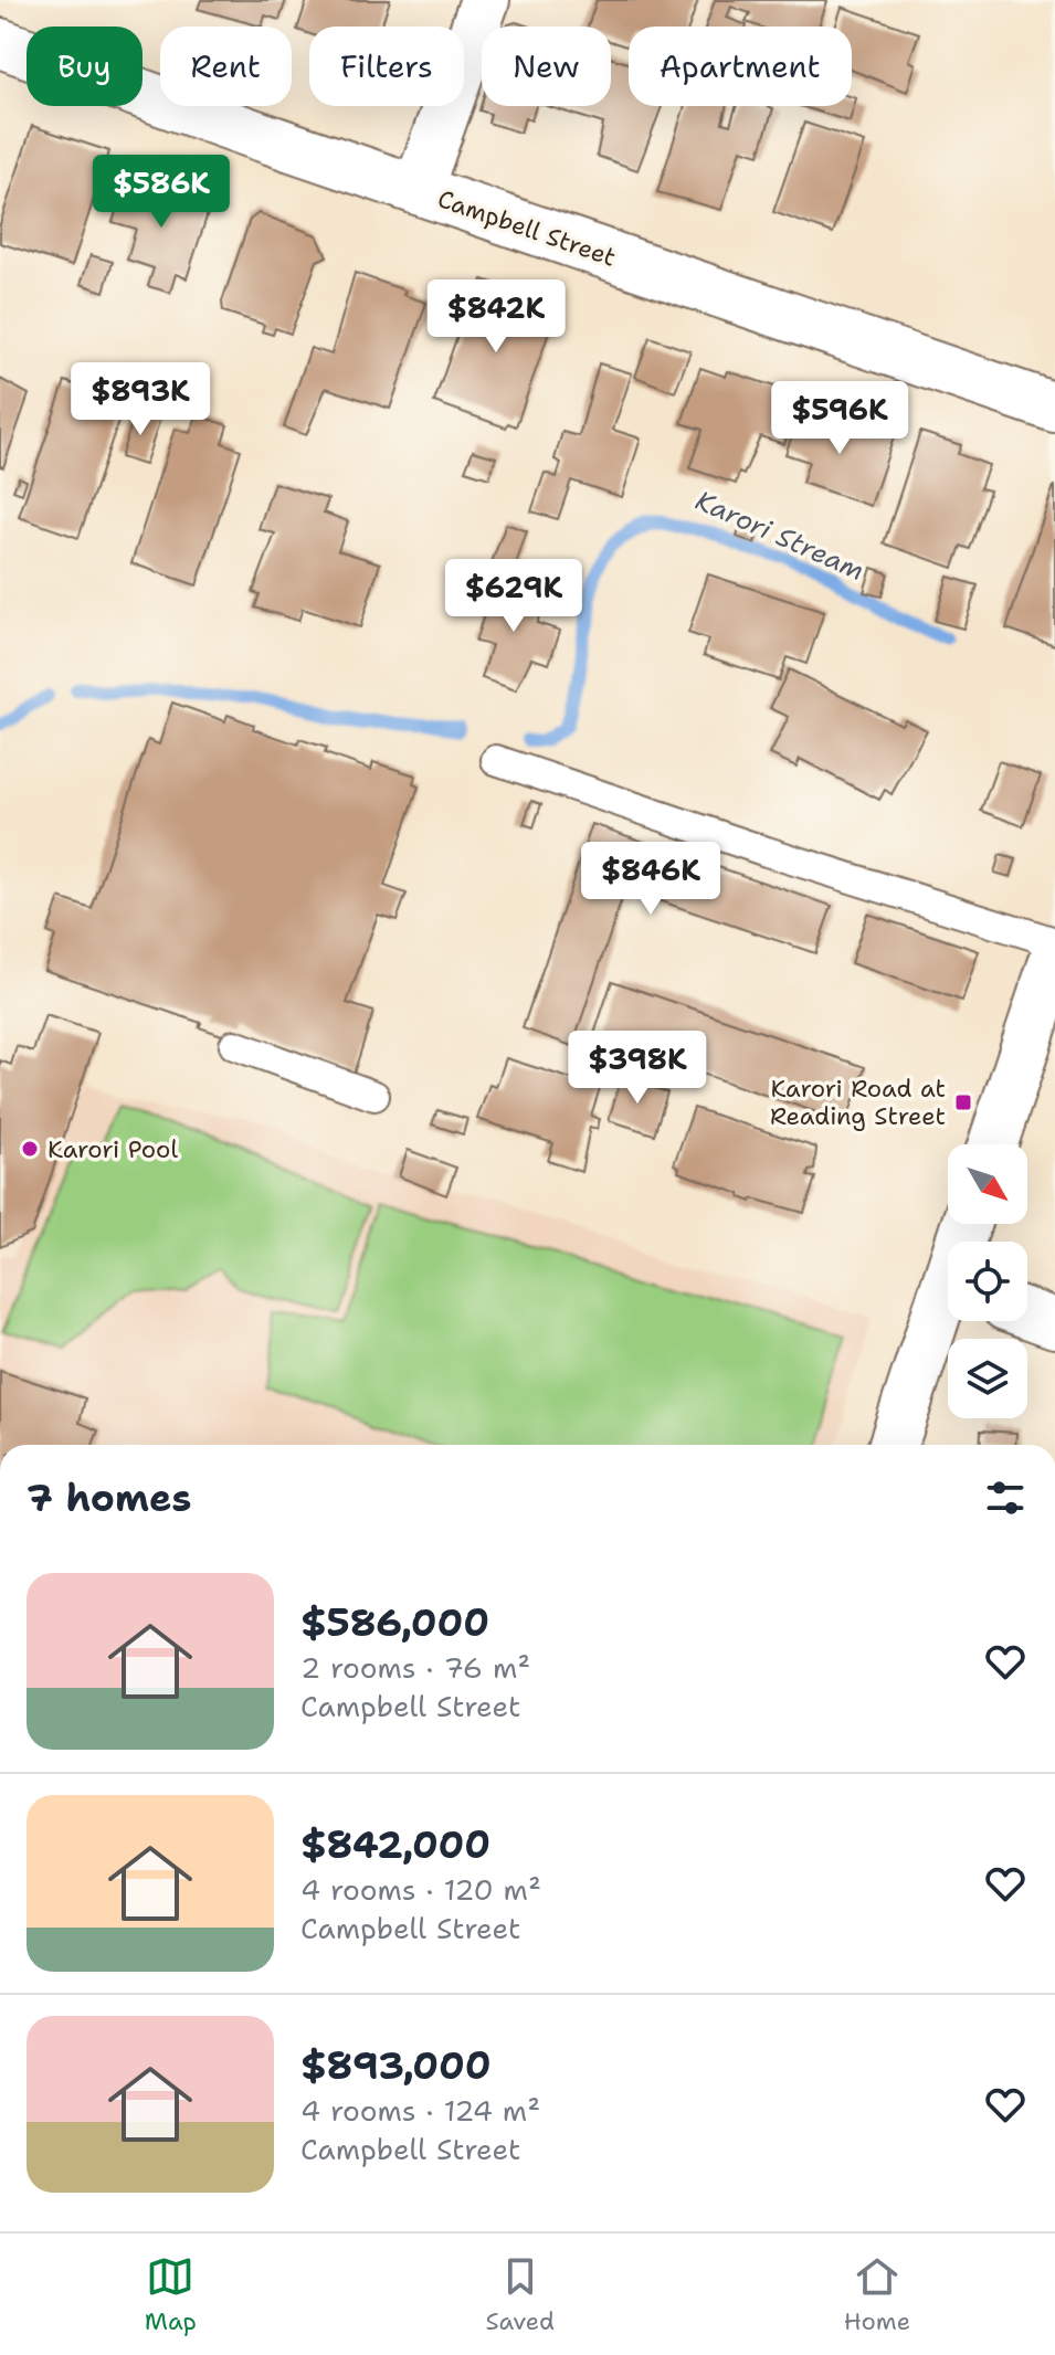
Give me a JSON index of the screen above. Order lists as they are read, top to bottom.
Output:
{
  "streets": {
    "street": ["Campbell Street"]
  },
  "water": ["Karori Stream"],
  "places": {
    "transit": ["Karori Road at Reading Street"],
    "other": ["Karori Pool"]
  },
  "north": "bottom right",
  "page": {
    "chip": [
      "Buy",
      "Rent",
      "Filters",
      "New",
      "Apartment"
    ],
    "price": [
      "$586K",
      "$842K",
      "$893K",
      "$596K",
      "$629K",
      "$846K",
      "$398K"
    ],
    "heading": "7 homes",
    "list": [
      {
        "name": "$586,000",
        "note": "2 rooms · 76 m² · Campbell Street"
      },
      {
        "name": "$842,000",
        "note": "4 rooms · 120 m² · Campbell Street"
      },
      {
        "name": "$893,000",
        "note": "4 rooms · 124 m² · Campbell Street"
      }
    ],
    "tabs": ["Map", "Saved", "Home"]
  }
}
